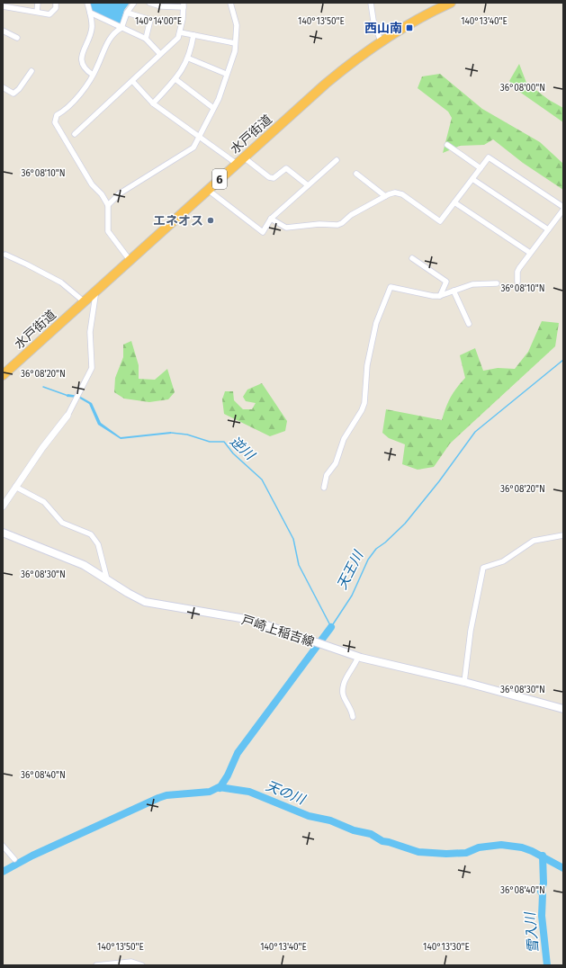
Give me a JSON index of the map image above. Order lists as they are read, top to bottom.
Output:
{
  "streets": {
    "highway": ["水戸街道", "6"],
    "main road": ["戸崎上稲吉線"]
  },
  "water": [
    "逆川",
    "天王川",
    "天の川",
    "雪入川"
  ],
  "places": {
    "transit": ["西山南"],
    "other": ["エネオス"]
  },
  "coordinates": [
    "140°14'00\"E",
    "140°13'50\"E",
    "140°13'40\"E",
    "36°08'00\"N",
    "36°08'10\"N",
    "36°08'20\"N",
    "36°08'30\"N",
    "36°08'40\"N",
    "140°13'30\"E"
  ]
}
